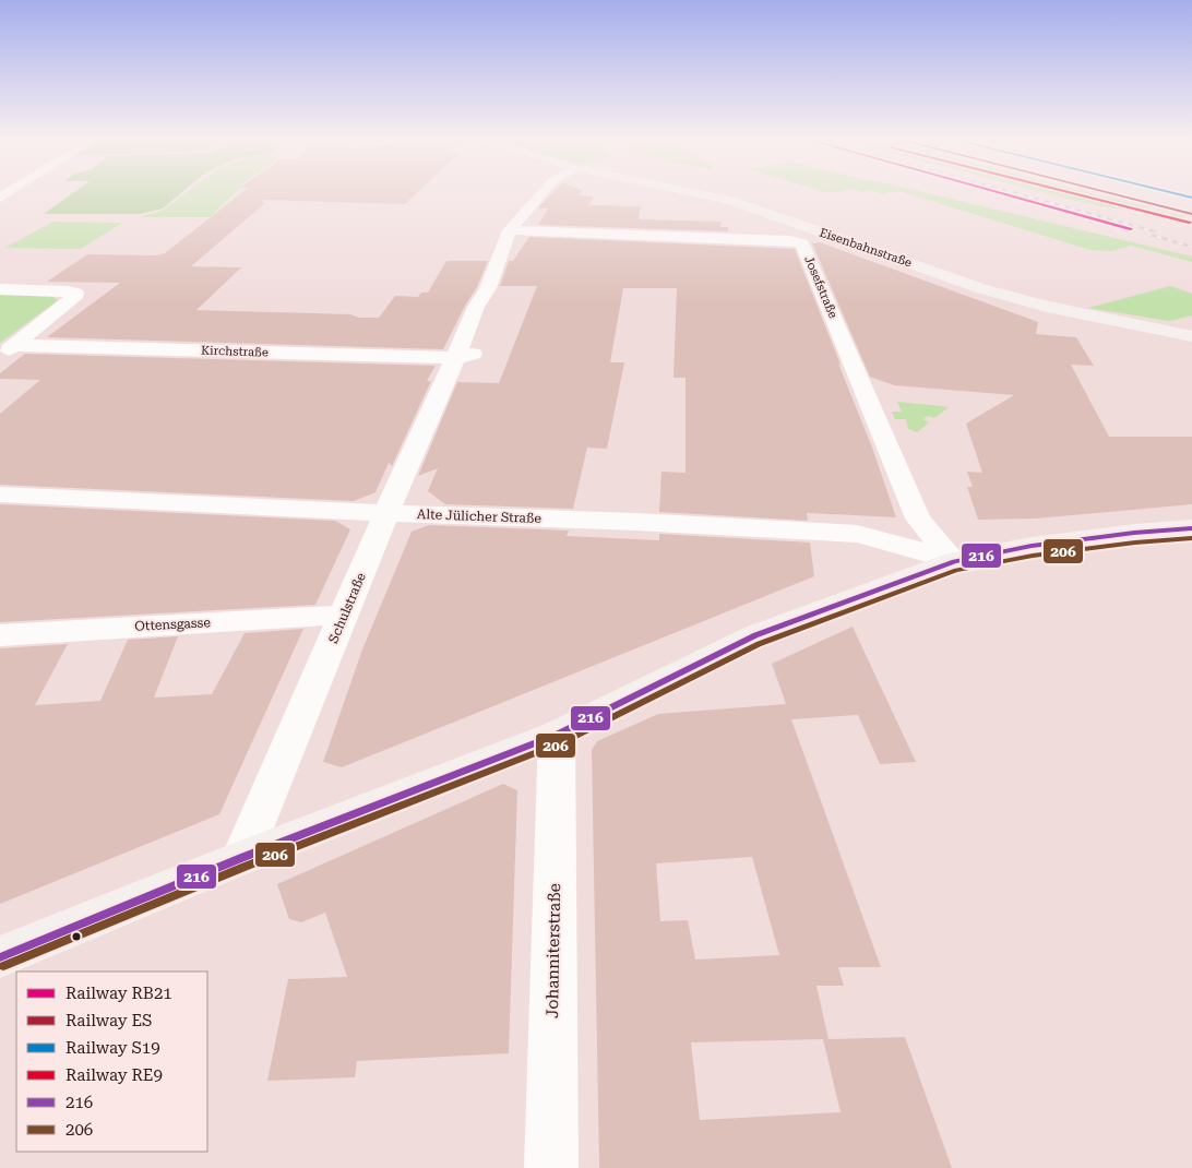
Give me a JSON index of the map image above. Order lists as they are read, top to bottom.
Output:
{
  "streets": {
    "street": [
      "Eisenbahnstraße",
      "Josefstraße",
      "Kirchstraße",
      "Alte Jülicher Straße",
      "Schulstraße",
      "Ottensgasse",
      "Johanniterstraße"
    ]
  },
  "crossings": [
    ["Josefstraße", "Alte Jülicher Straße"],
    ["Josefstraße", "Schulstraße"],
    ["Kirchstraße", "Schulstraße"],
    ["Alte Jülicher Straße", "Schulstraße"],
    ["Schulstraße", "Ottensgasse"]
  ],
  "lines": [
    "rail line RB21",
    "rail line ES",
    "rail line S19",
    "rail line RE9",
    "transit line 216",
    "transit line 206"
  ],
  "legend": [
    "Railway RB21",
    "Railway ES",
    "Railway S19",
    "Railway RE9",
    "216",
    "206"
  ]
}
